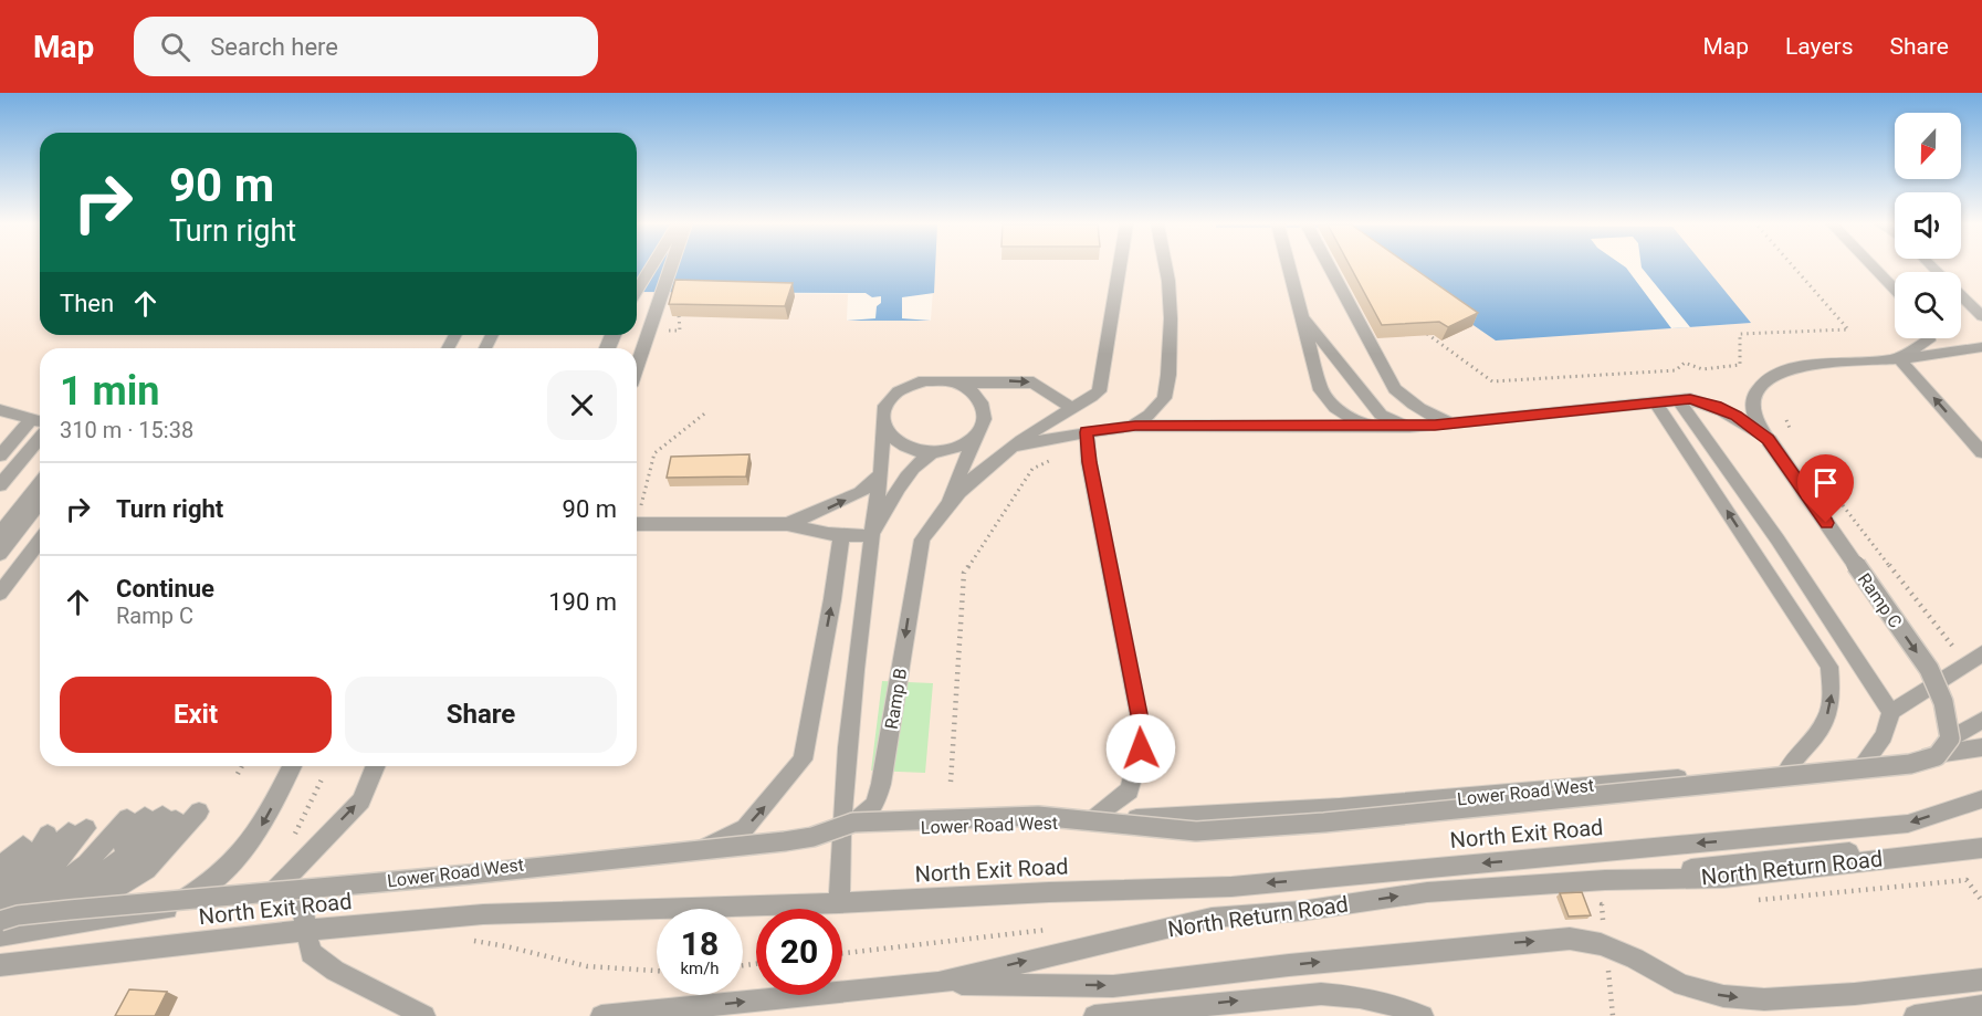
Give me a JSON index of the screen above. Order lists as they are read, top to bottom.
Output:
{
  "streets": {
    "lane": [
      "Ramp C",
      "Ramp B",
      "Lower Road West",
      "North Exit Road",
      "North Return Road"
    ]
  },
  "crossings": [
    ["Ramp B", "Lower Road West"]
  ],
  "north": "bottom",
  "page": {
    "header": "Map",
    "search": "Search here",
    "nav": ["Map", "Layers", "Share"],
    "turn": ["90 m", "Turn right"],
    "then": "Then",
    "heading": ["1 min", "310 m · 15:38"],
    "list": [
      {
        "name": "Turn right",
        "value": "90 m"
      },
      {
        "name": "Continue",
        "note": "Ramp C",
        "value": "190 m"
      }
    ],
    "buttons": ["Exit", "Share"],
    "speed": "18 km/h",
    "limit": "20"
  }
}
